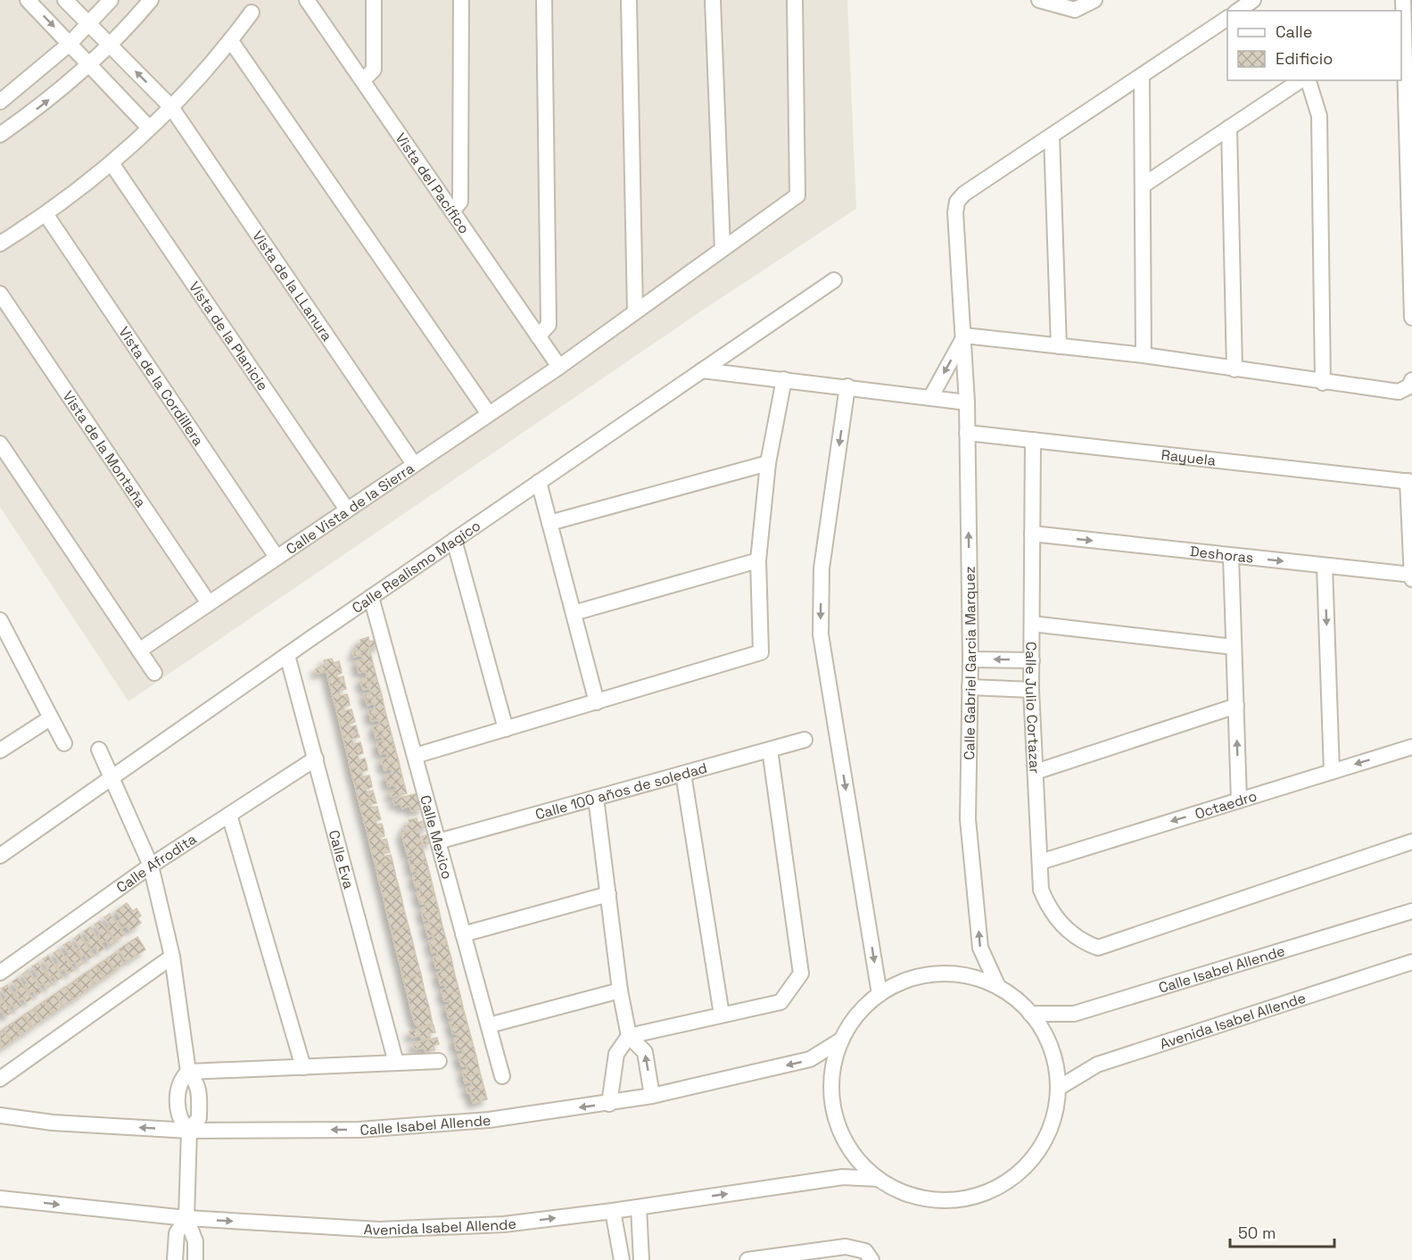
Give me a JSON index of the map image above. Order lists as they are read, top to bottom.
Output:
{
  "streets": {
    "street": [
      "Vista del Pacífico",
      "Vista de la LLanura",
      "Vista de la Planicie",
      "Vista de la Cordillera",
      "Vista de la Montaña",
      "Rayuela",
      "Calle Vista de la Sierra",
      "Deshoras",
      "Calle Realismo Magico",
      "Calle Gabriel Garcia Marquez",
      "Calle Julio Cortazar",
      "Calle 100 años de soledad",
      "Octaedro",
      "Calle Mexico",
      "Calle Eva",
      "Calle Afrodita",
      "Calle Isabel Allende",
      "Avenida Isabel Allende"
    ]
  },
  "crossings": [
    ["Vista del Pacífico", "Calle Vista de la Sierra"],
    ["Vista de la LLanura", "Calle Vista de la Sierra"],
    ["Vista de la Planicie", "Calle Vista de la Sierra"],
    ["Vista de la Cordillera", "Calle Vista de la Sierra"],
    ["Vista de la Montaña", "Calle Vista de la Sierra"],
    ["Rayuela", "Calle Gabriel Garcia Marquez"],
    ["Rayuela", "Calle Julio Cortazar"],
    ["Deshoras", "Calle Julio Cortazar"],
    ["Calle Realismo Magico", "Calle Mexico"],
    ["Calle Realismo Magico", "Calle Eva"],
    ["Calle Julio Cortazar", "Octaedro"],
    ["Calle 100 años de soledad", "Calle Mexico"],
    ["Calle Eva", "Calle Afrodita"]
  ],
  "one_way": ["Avenida Isabel Allende"],
  "legend": ["Calle", "Edificio"],
  "scale_bar": "50 m"
}
